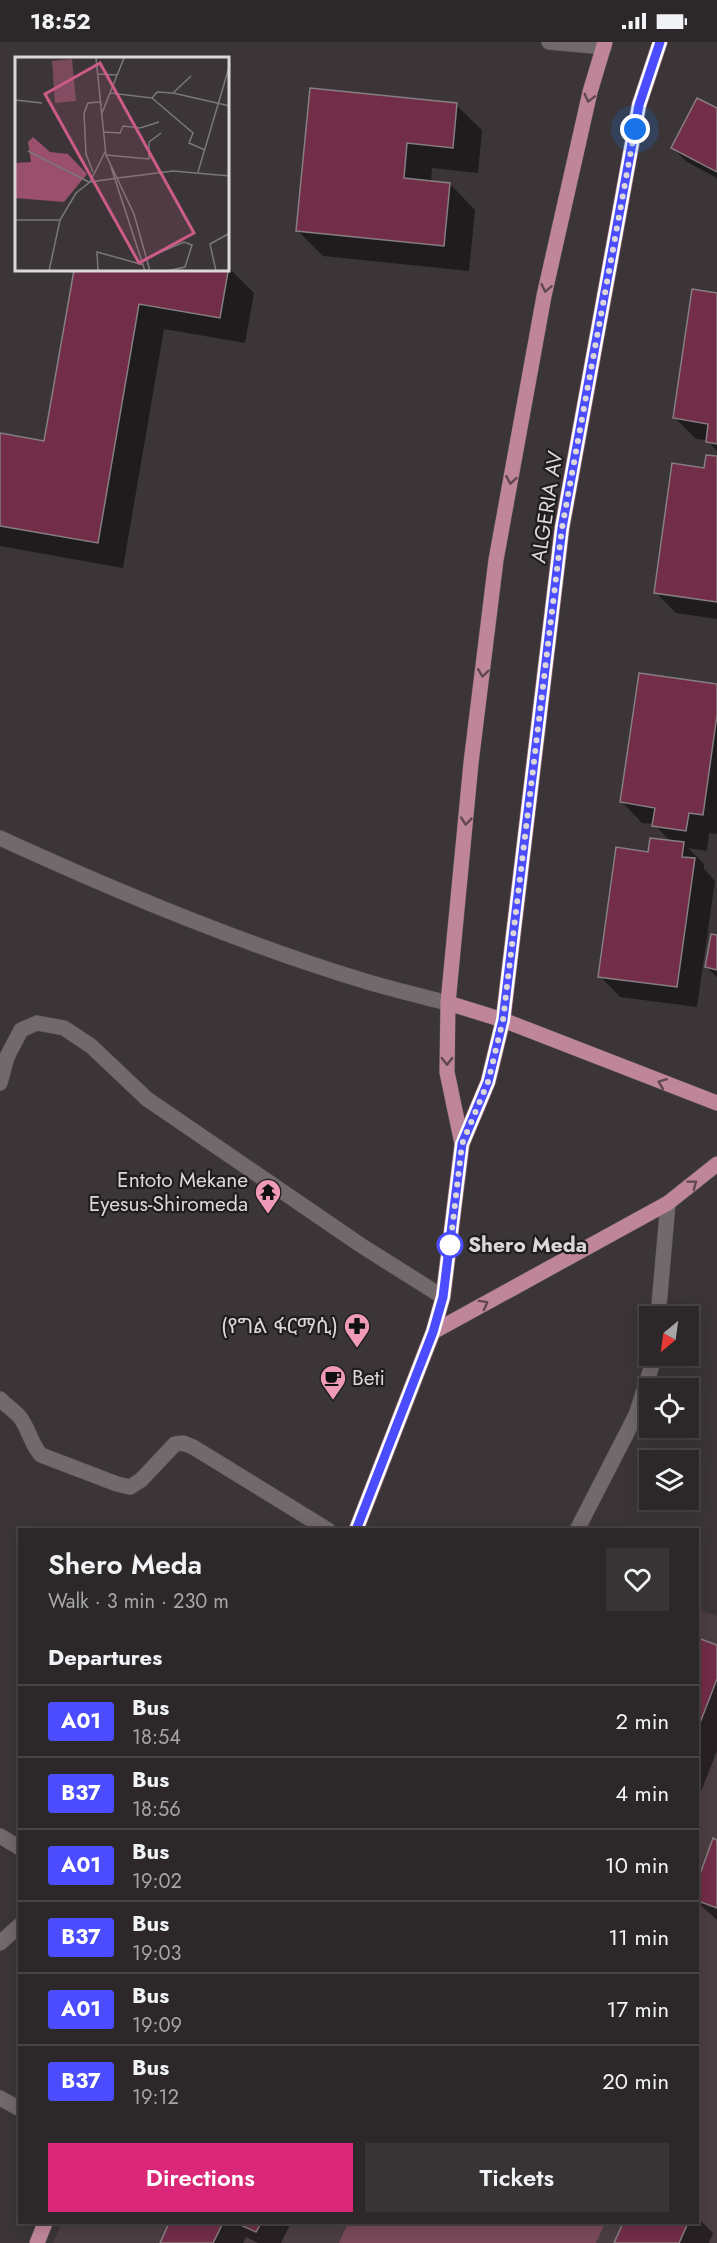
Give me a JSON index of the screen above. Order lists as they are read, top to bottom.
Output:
{
  "streets": {
    "main road": ["ALGERIA AV"]
  },
  "places": {
    "temple": ["Entoto Mekane Eyesus-Shiromeda"],
    "other": ["Shero Meda"],
    "pharmacy": ["(የግል ፋርማሲ)"],
    "cafe": ["Beti"]
  },
  "lines": ["bus line A01"],
  "north": "bottom left",
  "page": {
    "status": "18:52",
    "heading": [
      ["Shero Meda", "Walk · 3 min · 230 m"],
      "Departures"
    ],
    "list": [
      {
        "mark": "A01",
        "name": "Bus",
        "note": "18:54",
        "value": "2 min"
      },
      {
        "mark": "B37",
        "name": "Bus",
        "note": "18:56",
        "value": "4 min"
      },
      {
        "mark": "A01",
        "name": "Bus",
        "note": "19:02",
        "value": "10 min"
      },
      {
        "mark": "B37",
        "name": "Bus",
        "note": "19:03",
        "value": "11 min"
      },
      {
        "mark": "A01",
        "name": "Bus",
        "note": "19:09",
        "value": "17 min"
      },
      {
        "mark": "B37",
        "name": "Bus",
        "note": "19:12",
        "value": "20 min"
      }
    ],
    "buttons": ["Directions", "Tickets"]
  }
}
